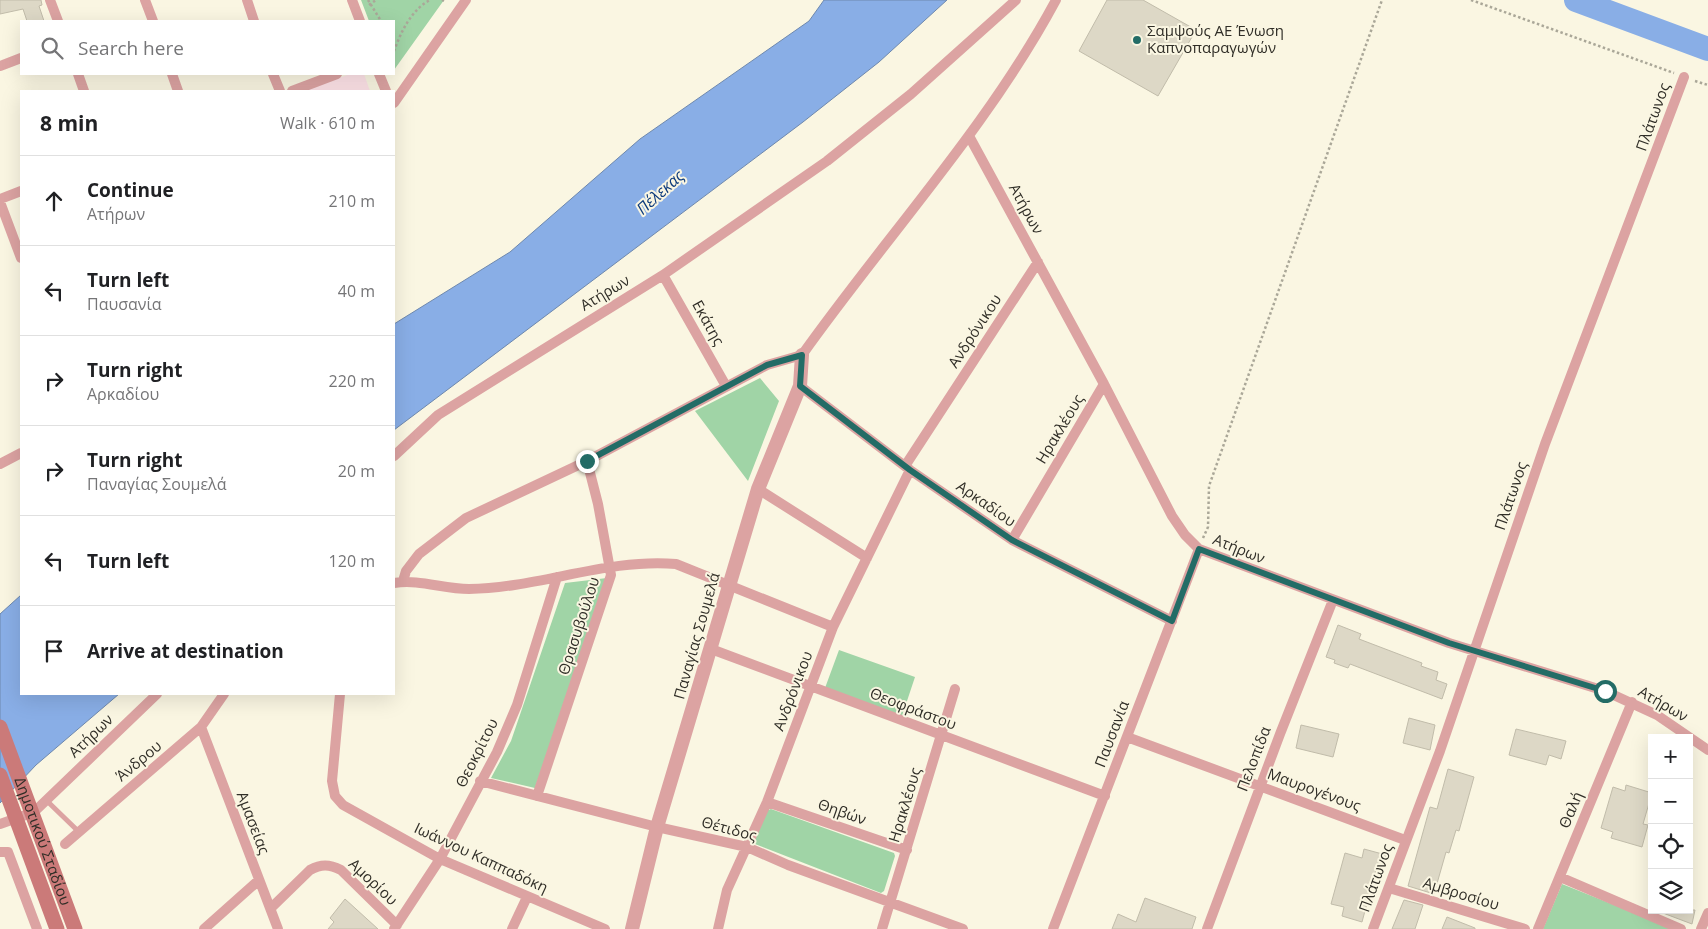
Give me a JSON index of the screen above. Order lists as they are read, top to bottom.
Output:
{
  "streets": {
    "main road": ["Δημοτικού Σταδίου"],
    "street": [
      "Πλάτωνος",
      "Ατήρων",
      "Εκάτης",
      "Ανδρόνικου",
      "Ηρακλέους",
      "Αρκαδίου",
      "Θρασυβούλου",
      "Παναγίας Σουμελά",
      "Θεοφράστου",
      "Παυσανία",
      "Θεοκρίτου",
      "Πελοπίδα",
      "Άνδρου",
      "Μαυρογένους",
      "Θαλή",
      "Θηβών",
      "Αμασείας",
      "Θέτιδος",
      "Ιωάννου Καππαδόκη",
      "Αμορίου",
      "Αμβροσίου"
    ]
  },
  "crossings": [
    ["Πλάτωνος", "Ατήρων"],
    ["Πλάτωνος", "Μαυρογένους"],
    ["Πλάτωνος", "Αμβροσίου"],
    ["Ατήρων", "Εκάτης"],
    ["Ατήρων", "Ανδρόνικου"],
    ["Ατήρων", "Ηρακλέους"],
    ["Ατήρων", "Παυσανία"],
    ["Ατήρων", "Πελοπίδα"],
    ["Ατήρων", "Θαλή"],
    ["Ανδρόνικου", "Αρκαδίου"],
    ["Ανδρόνικου", "Θεοφράστου"],
    ["Ανδρόνικου", "Θηβών"],
    ["Ανδρόνικου", "Θέτιδος"],
    ["Ηρακλέους", "Αρκαδίου"],
    ["Ηρακλέους", "Θεοφράστου"],
    ["Ηρακλέους", "Θηβών"],
    ["Ηρακλέους", "Θέτιδος"],
    ["Αρκαδίου", "Παναγίας Σουμελά"],
    ["Αρκαδίου", "Παυσανία"],
    ["Θρασυβούλου", "Θέτιδος"],
    ["Παναγίας Σουμελά", "Θεοφράστου"],
    ["Παναγίας Σουμελά", "Θέτιδος"],
    ["Θεοφράστου", "Παυσανία"],
    ["Παυσανία", "Μαυρογένους"],
    ["Θεοκρίτου", "Θέτιδος"],
    ["Θεοκρίτου", "Ιωάννου Καππαδόκη"],
    ["Θεοκρίτου", "Αμορίου"],
    ["Πελοπίδα", "Μαυρογένους"],
    ["Άνδρου", "Αμασείας"],
    ["Αμασείας", "Αμορίου"]
  ],
  "water": ["Πέλεκας"],
  "places": ["Σαμψούς ΑΕ Ένωση Καπνοπαραγωγών"],
  "page": {
    "search": "Search here",
    "heading": ["8 min", "Walk · 610 m"],
    "list": [
      ["Continue", "Ατήρων", "210 m"],
      ["Turn left", "Παυσανία", "40 m"],
      ["Turn right", "Αρκαδίου", "220 m"],
      ["Turn right", "Παναγίας Σουμελά", "20 m"],
      ["Turn left", "120 m"],
      "Arrive at destination"
    ],
    "map_buttons": ["+", "−"]
  }
}
